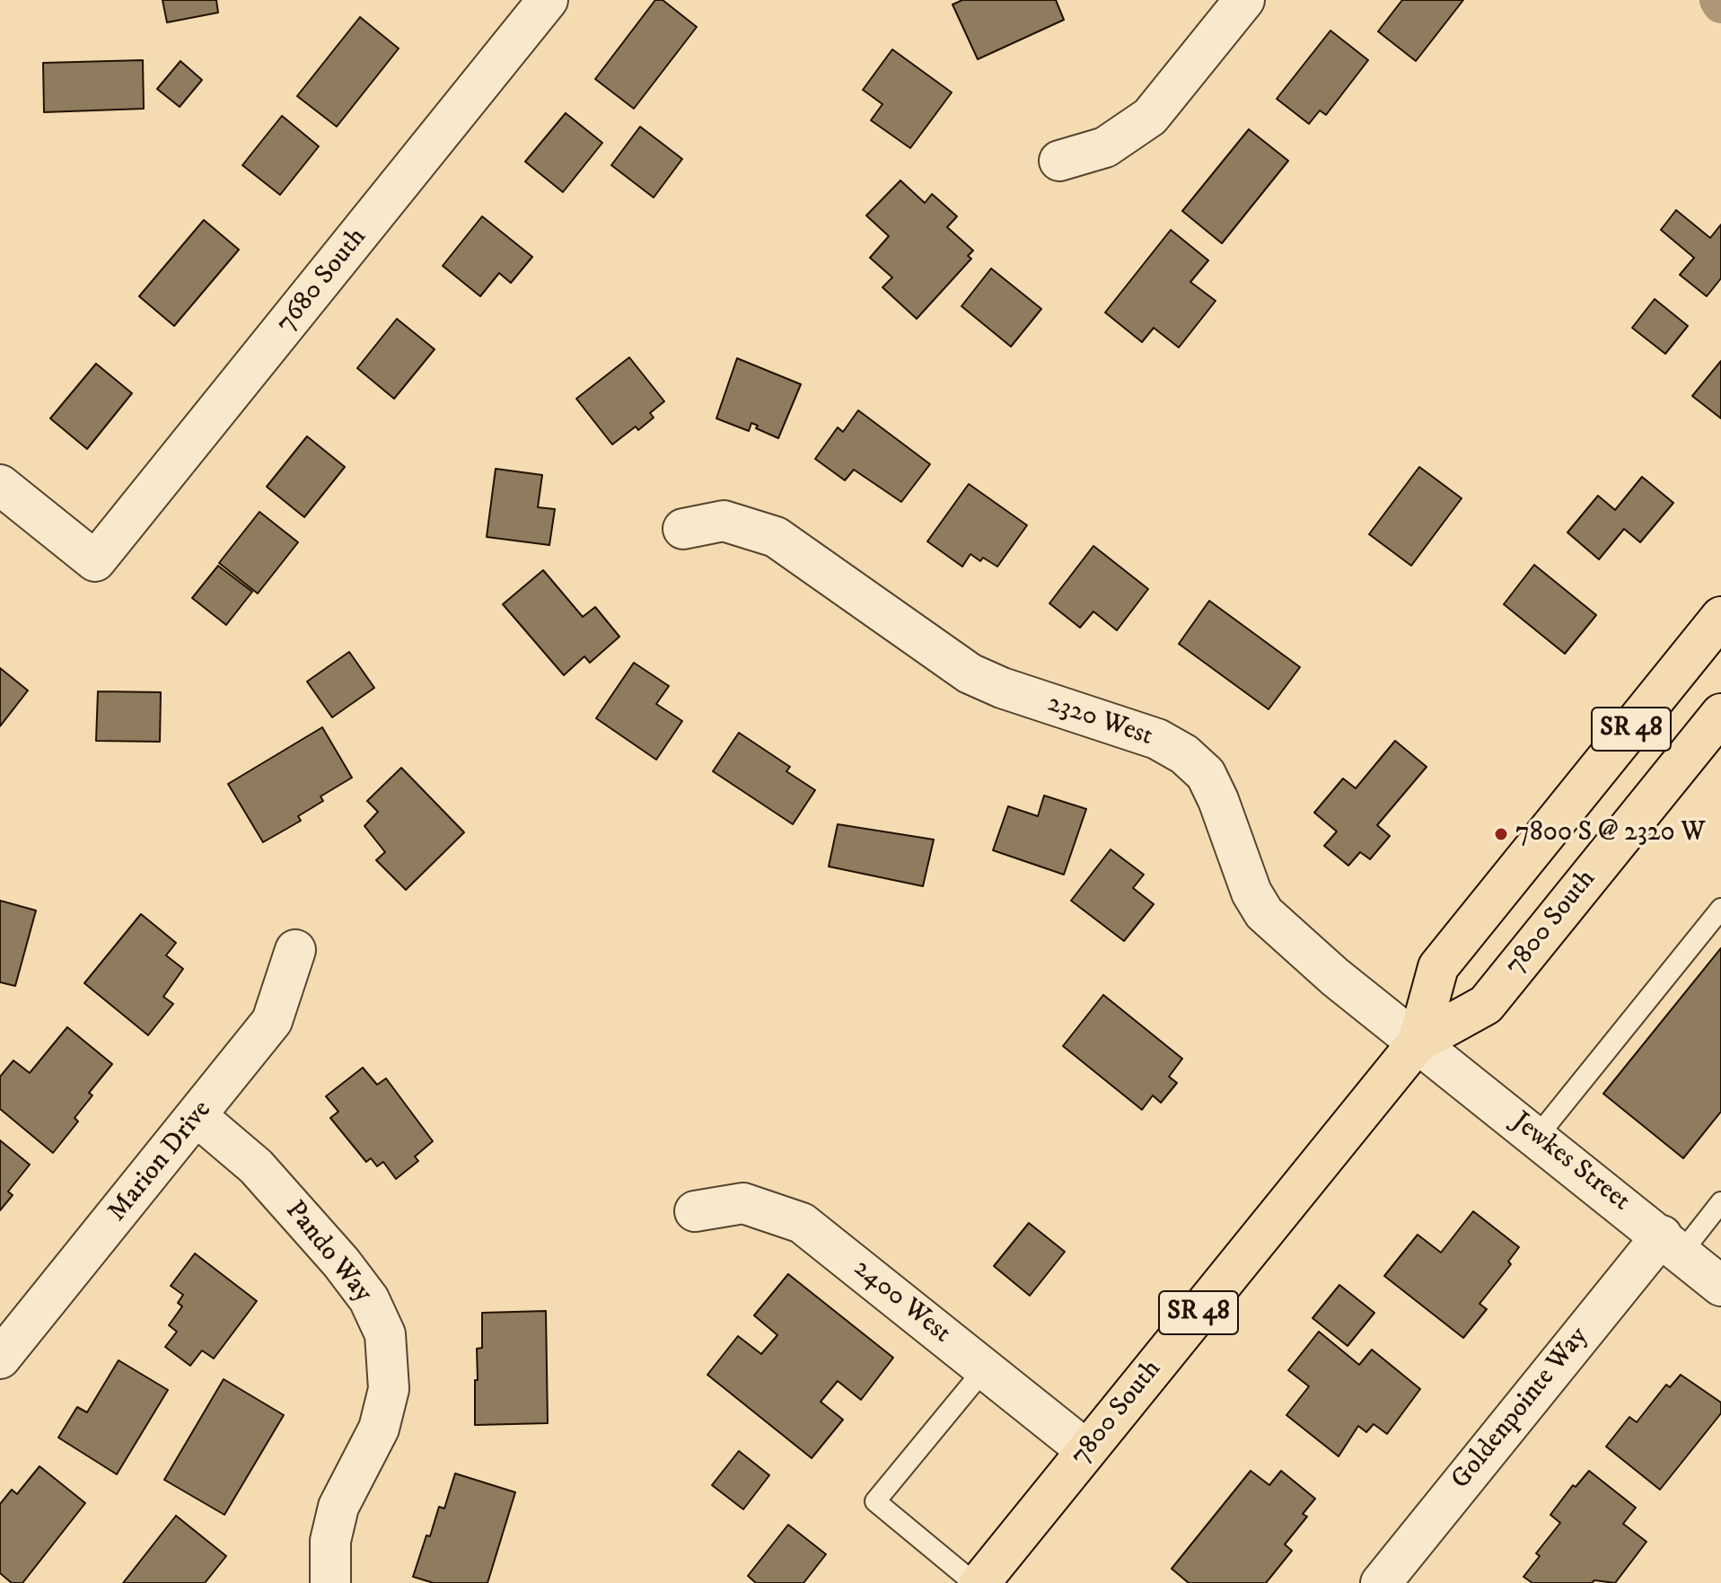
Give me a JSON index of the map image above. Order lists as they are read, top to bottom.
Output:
{
  "streets": {
    "main road": ["SR 48", "7800 South"],
    "street": [
      "7680 South",
      "2320 West",
      "Marion Drive",
      "Jewkes Street",
      "Pando Way",
      "2400 West",
      "Goldenpointe Way"
    ]
  },
  "crossings": [
    ["2320 West", "7800 South"],
    ["2320 West", "Jewkes Street"],
    ["7800 South", "Jewkes Street"],
    ["7800 South", "2400 West"],
    ["Marion Drive", "Pando Way"],
    ["Jewkes Street", "Goldenpointe Way"]
  ],
  "places": ["7800 S @ 2320 W"]
}
